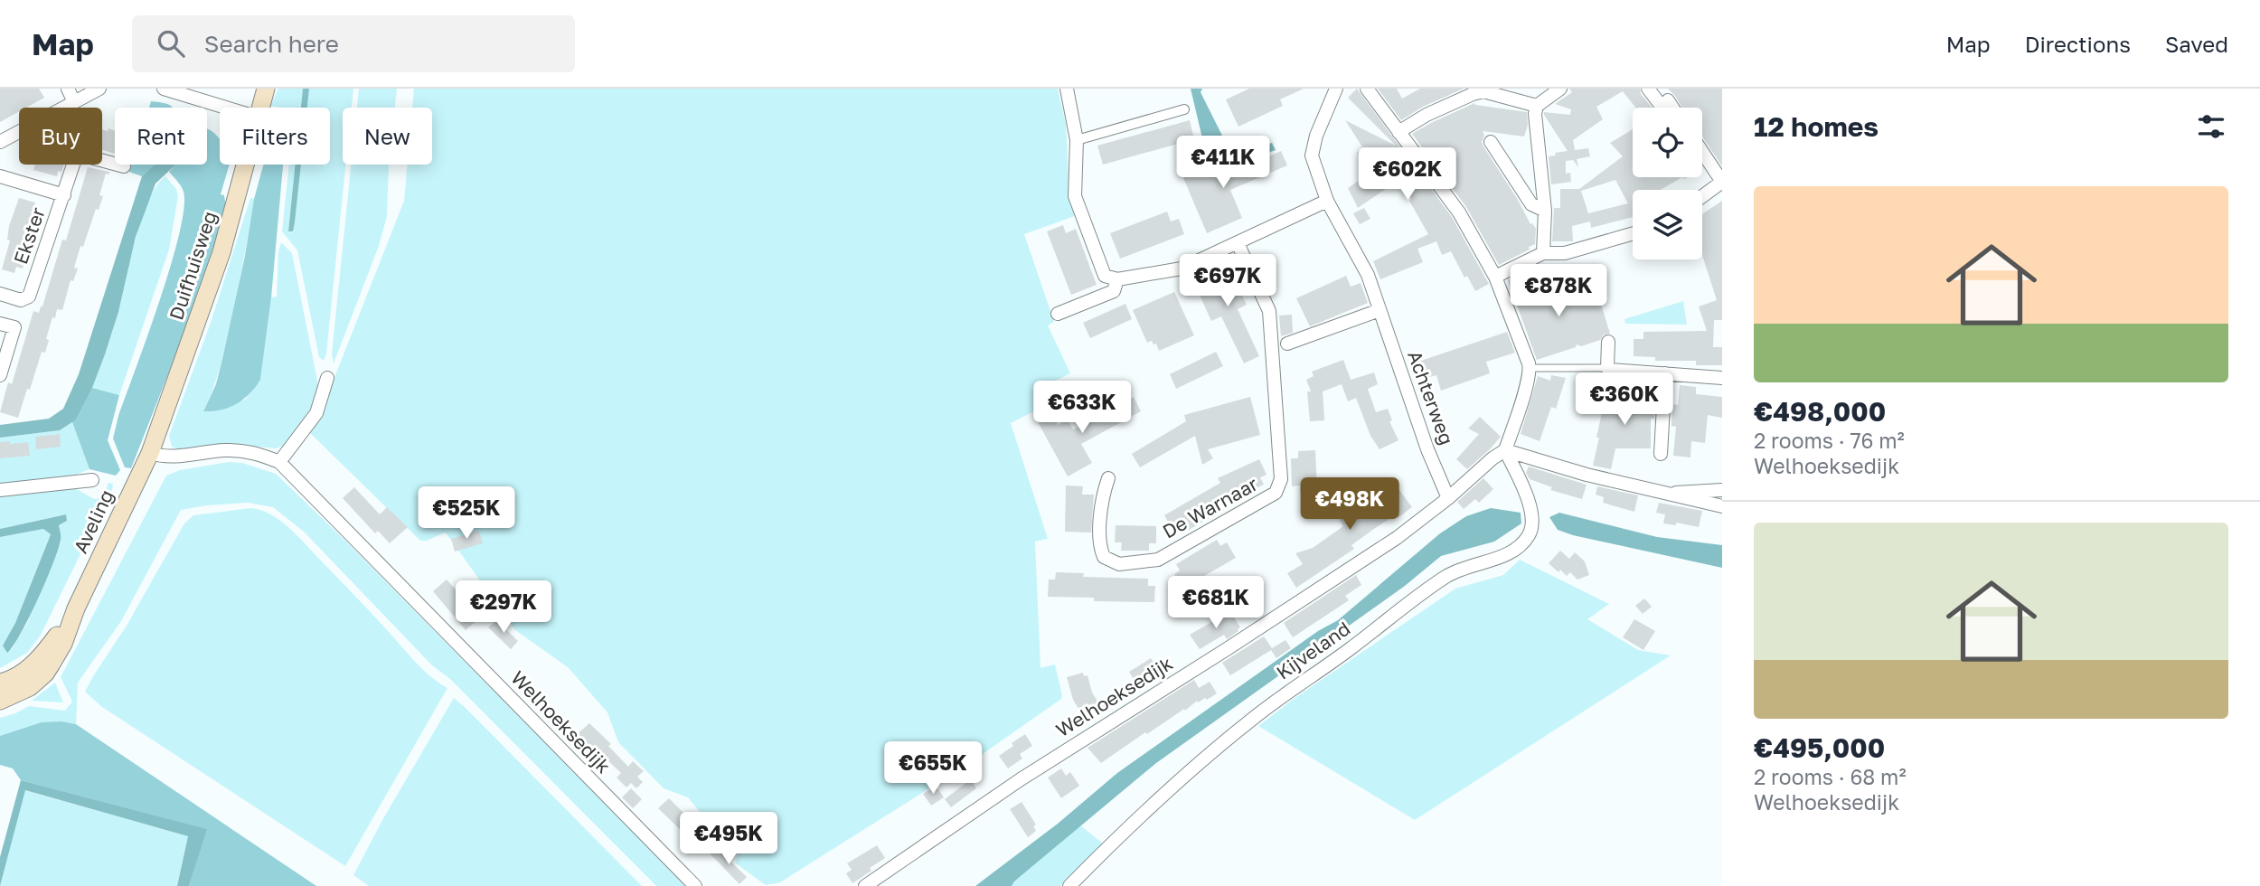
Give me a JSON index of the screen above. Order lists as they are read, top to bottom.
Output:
{
  "streets": {
    "main road": ["Duifhuisweg", "Aveling"],
    "street": [
      "Ekster",
      "Achterweg",
      "De Warnaar",
      "Kijveland",
      "Welhoeksedijk"
    ]
  },
  "crossings": [
    ["Duifhuisweg", "Aveling"],
    ["Duifhuisweg", "Welhoeksedijk"],
    ["Achterweg", "Welhoeksedijk"],
    ["Aveling", "Welhoeksedijk"],
    ["Kijveland", "Welhoeksedijk"]
  ],
  "page": {
    "header": "Map",
    "search": "Search here",
    "nav": ["Map", "Directions", "Saved"],
    "heading": "12 homes",
    "chip": [
      "Buy",
      "Rent",
      "Filters",
      "New"
    ],
    "price": [
      "€411K",
      "€602K",
      "€697K",
      "€878K",
      "€360K",
      "€633K",
      "€498K",
      "€525K",
      "€681K",
      "€297K",
      "€655K",
      "€495K"
    ],
    "list": [
      {
        "name": "€498,000",
        "note": "2 rooms · 76 m² · Welhoeksedijk"
      },
      {
        "name": "€495,000",
        "note": "2 rooms · 68 m² · Welhoeksedijk"
      }
    ]
  }
}
